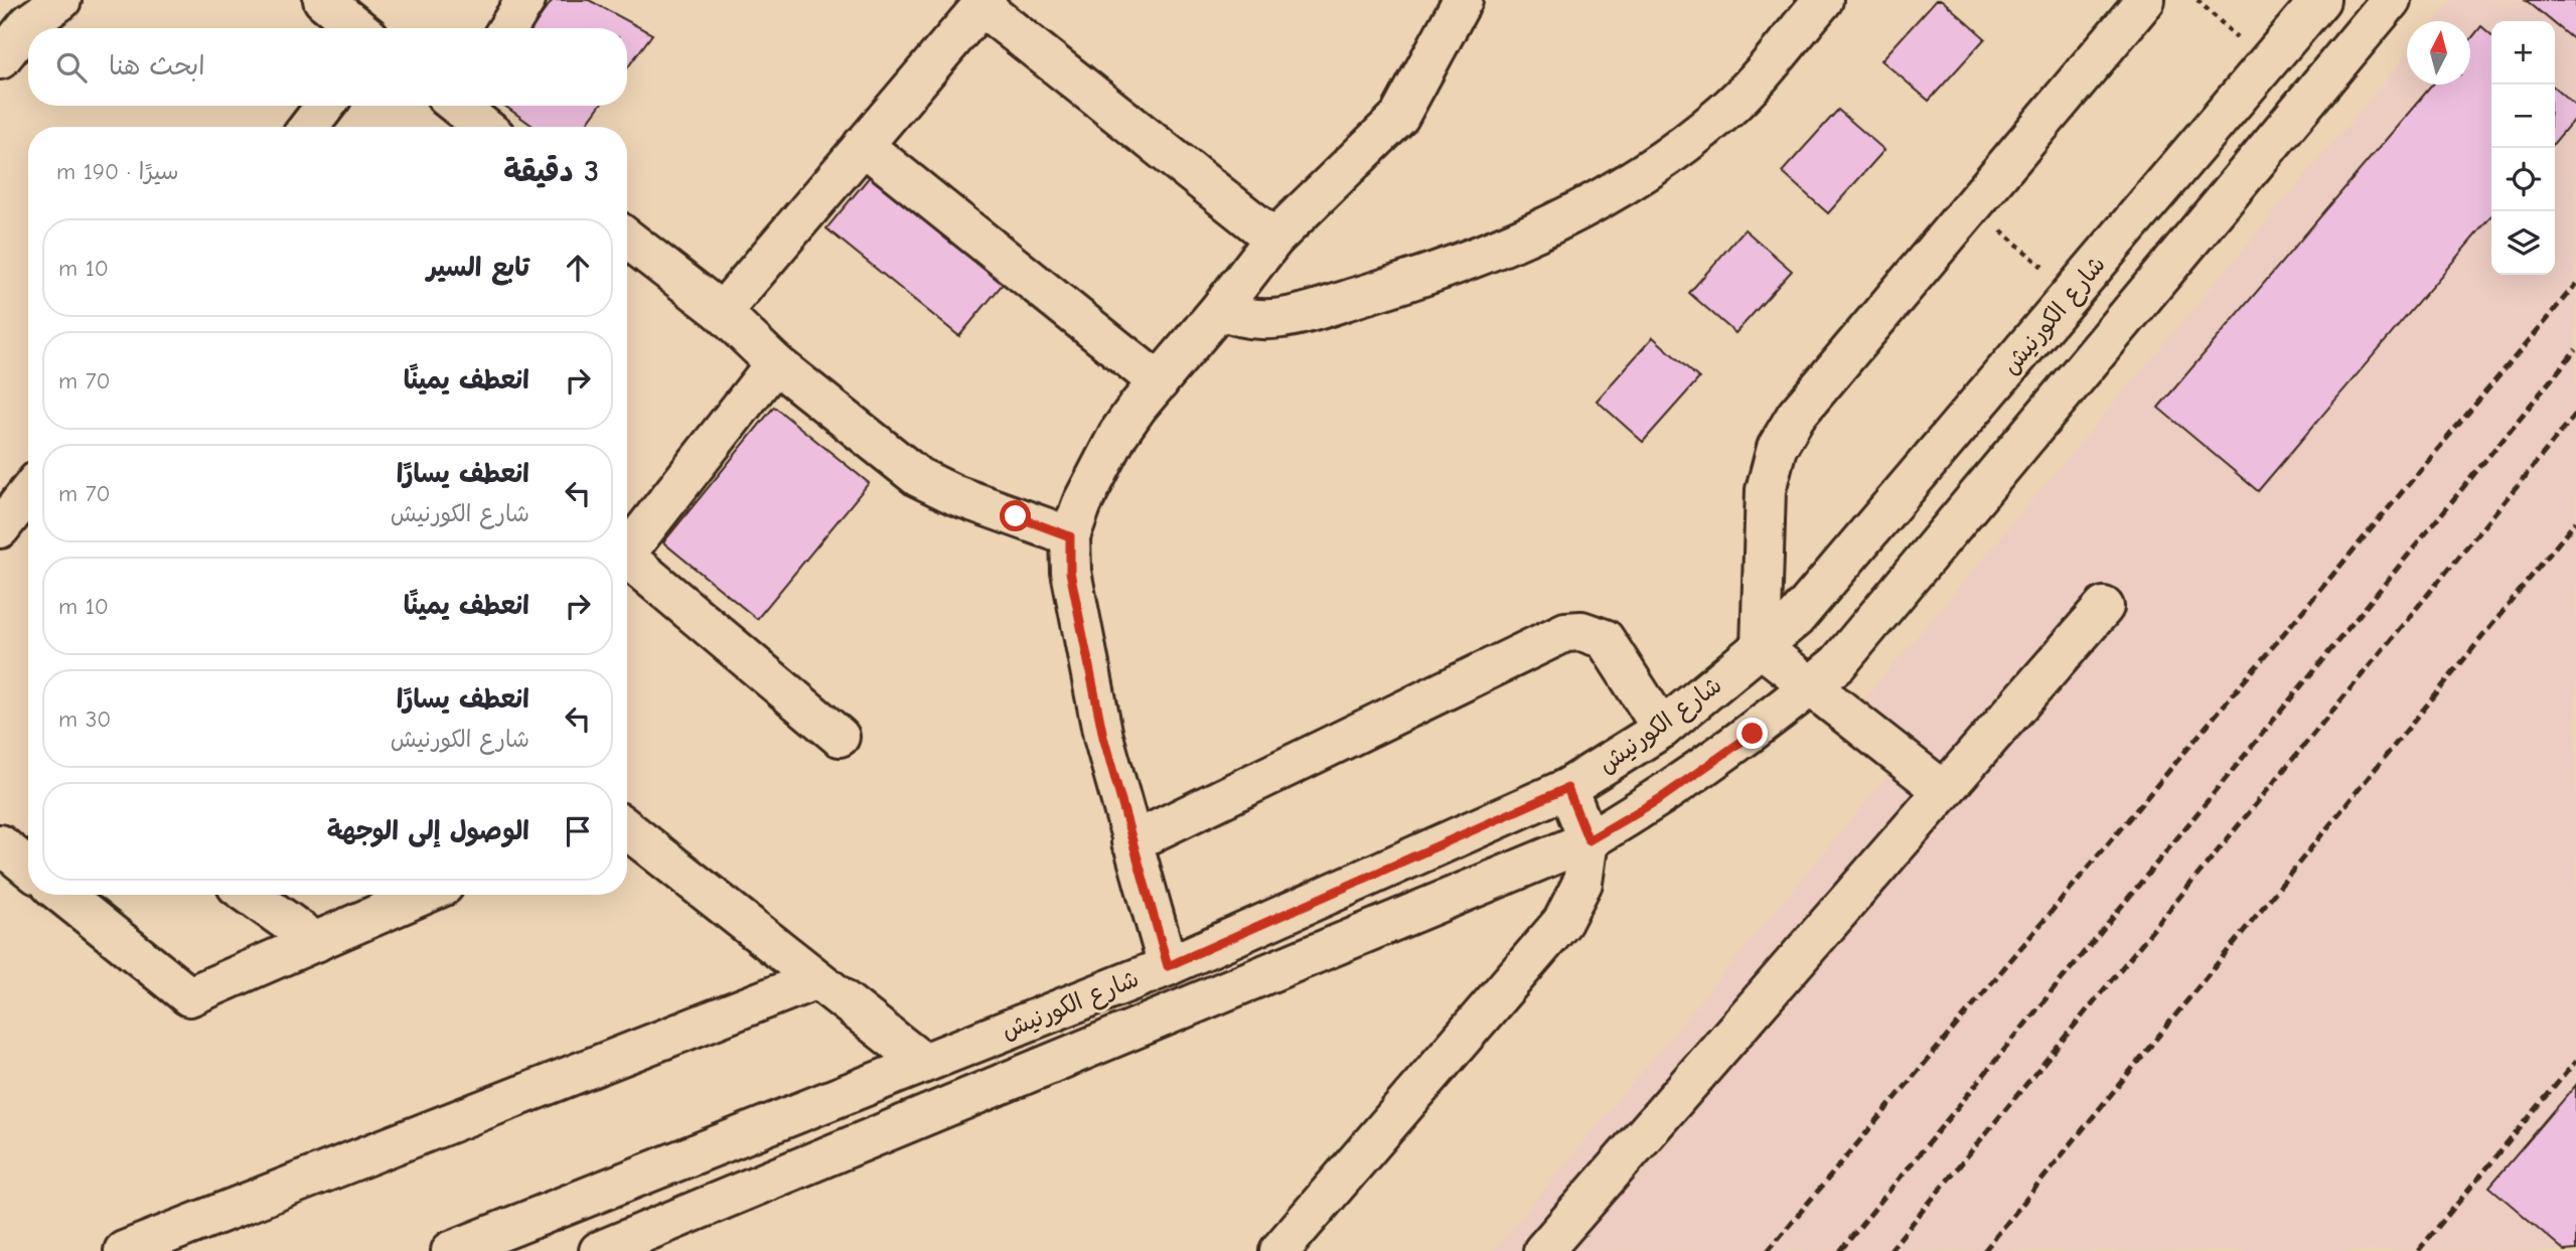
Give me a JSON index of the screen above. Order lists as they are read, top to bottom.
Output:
{
  "streets": {
    "street": ["شارع الكورنيش"]
  },
  "north": "top",
  "page": {
    "map_buttons": ["+", "−"],
    "search": "ابحث هنا",
    "heading": ["3 دقيقة", "سيرًا · 190 m"],
    "list": [
      ["تابع السير", "10 m"],
      ["انعطف يمينًا", "70 m"],
      ["انعطف يسارًا", "شارع الكورنيش", "70 m"],
      ["انعطف يمينًا", "10 m"],
      ["انعطف يسارًا", "شارع الكورنيش", "30 m"],
      "الوصول إلى الوجهة"
    ]
  }
}
